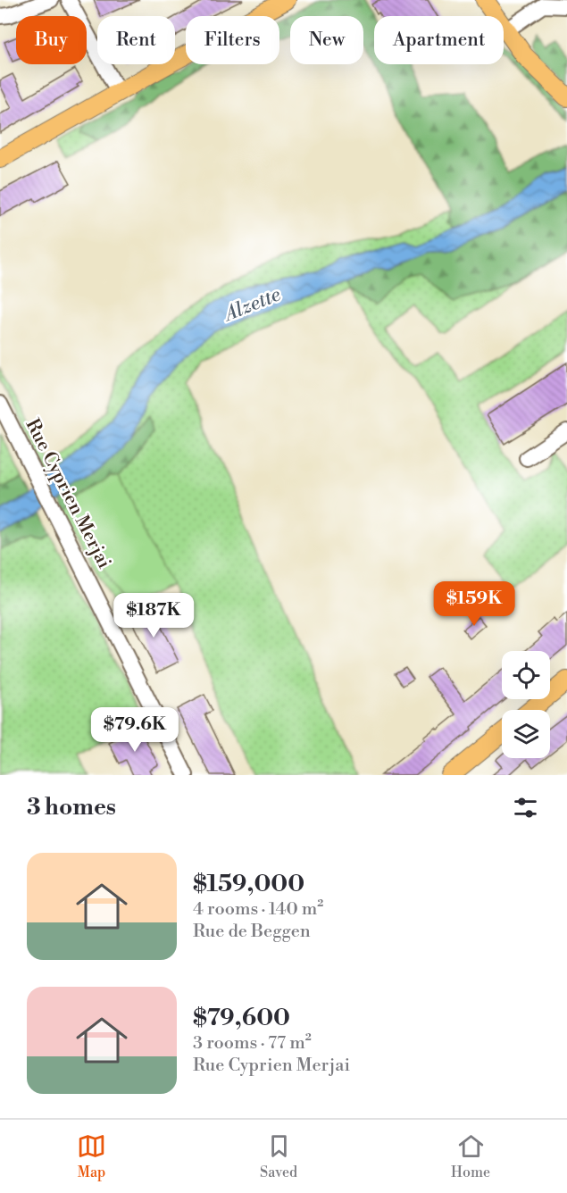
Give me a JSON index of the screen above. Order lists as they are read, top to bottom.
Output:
{
  "streets": {
    "street": ["Rue Cyprien Merjai"]
  },
  "water": ["Alzette"],
  "page": {
    "chip": [
      "Buy",
      "Rent",
      "Filters",
      "New",
      "Apartment"
    ],
    "price": ["$159K", "$187K", "$79.6K"],
    "heading": "3 homes",
    "list": [
      {
        "name": "$159,000",
        "note": "4 rooms · 140 m² · Rue de Beggen"
      },
      {
        "name": "$79,600",
        "note": "3 rooms · 77 m² · Rue Cyprien Merjai"
      }
    ],
    "tabs": ["Map", "Saved", "Home"]
  }
}
